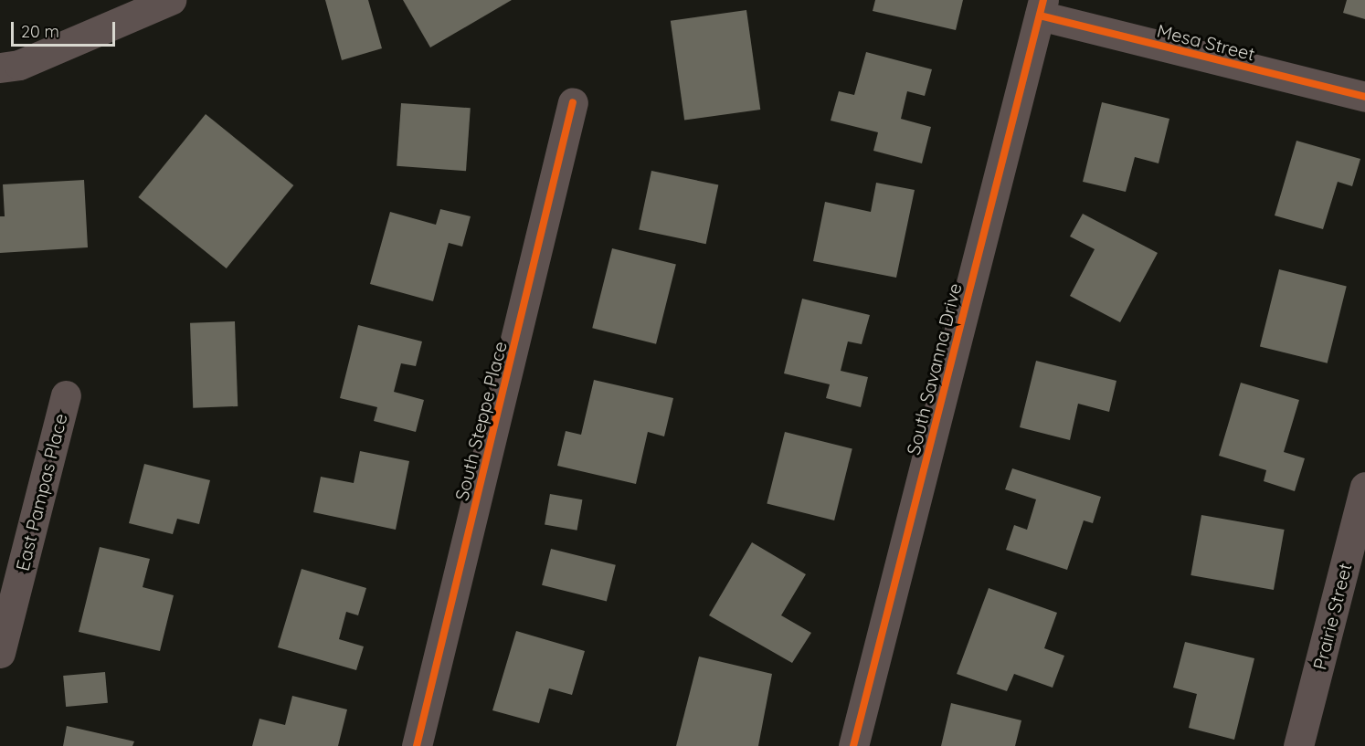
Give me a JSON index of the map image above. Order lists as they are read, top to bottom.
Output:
{
  "streets": {
    "street": [
      "Mesa Street",
      "South Savanna Drive",
      "South Steppe Place",
      "East Pampas Place",
      "Prairie Street"
    ]
  },
  "crossings": [
    ["Mesa Street", "South Savanna Drive"]
  ],
  "scale_bar": "20 m"
}
